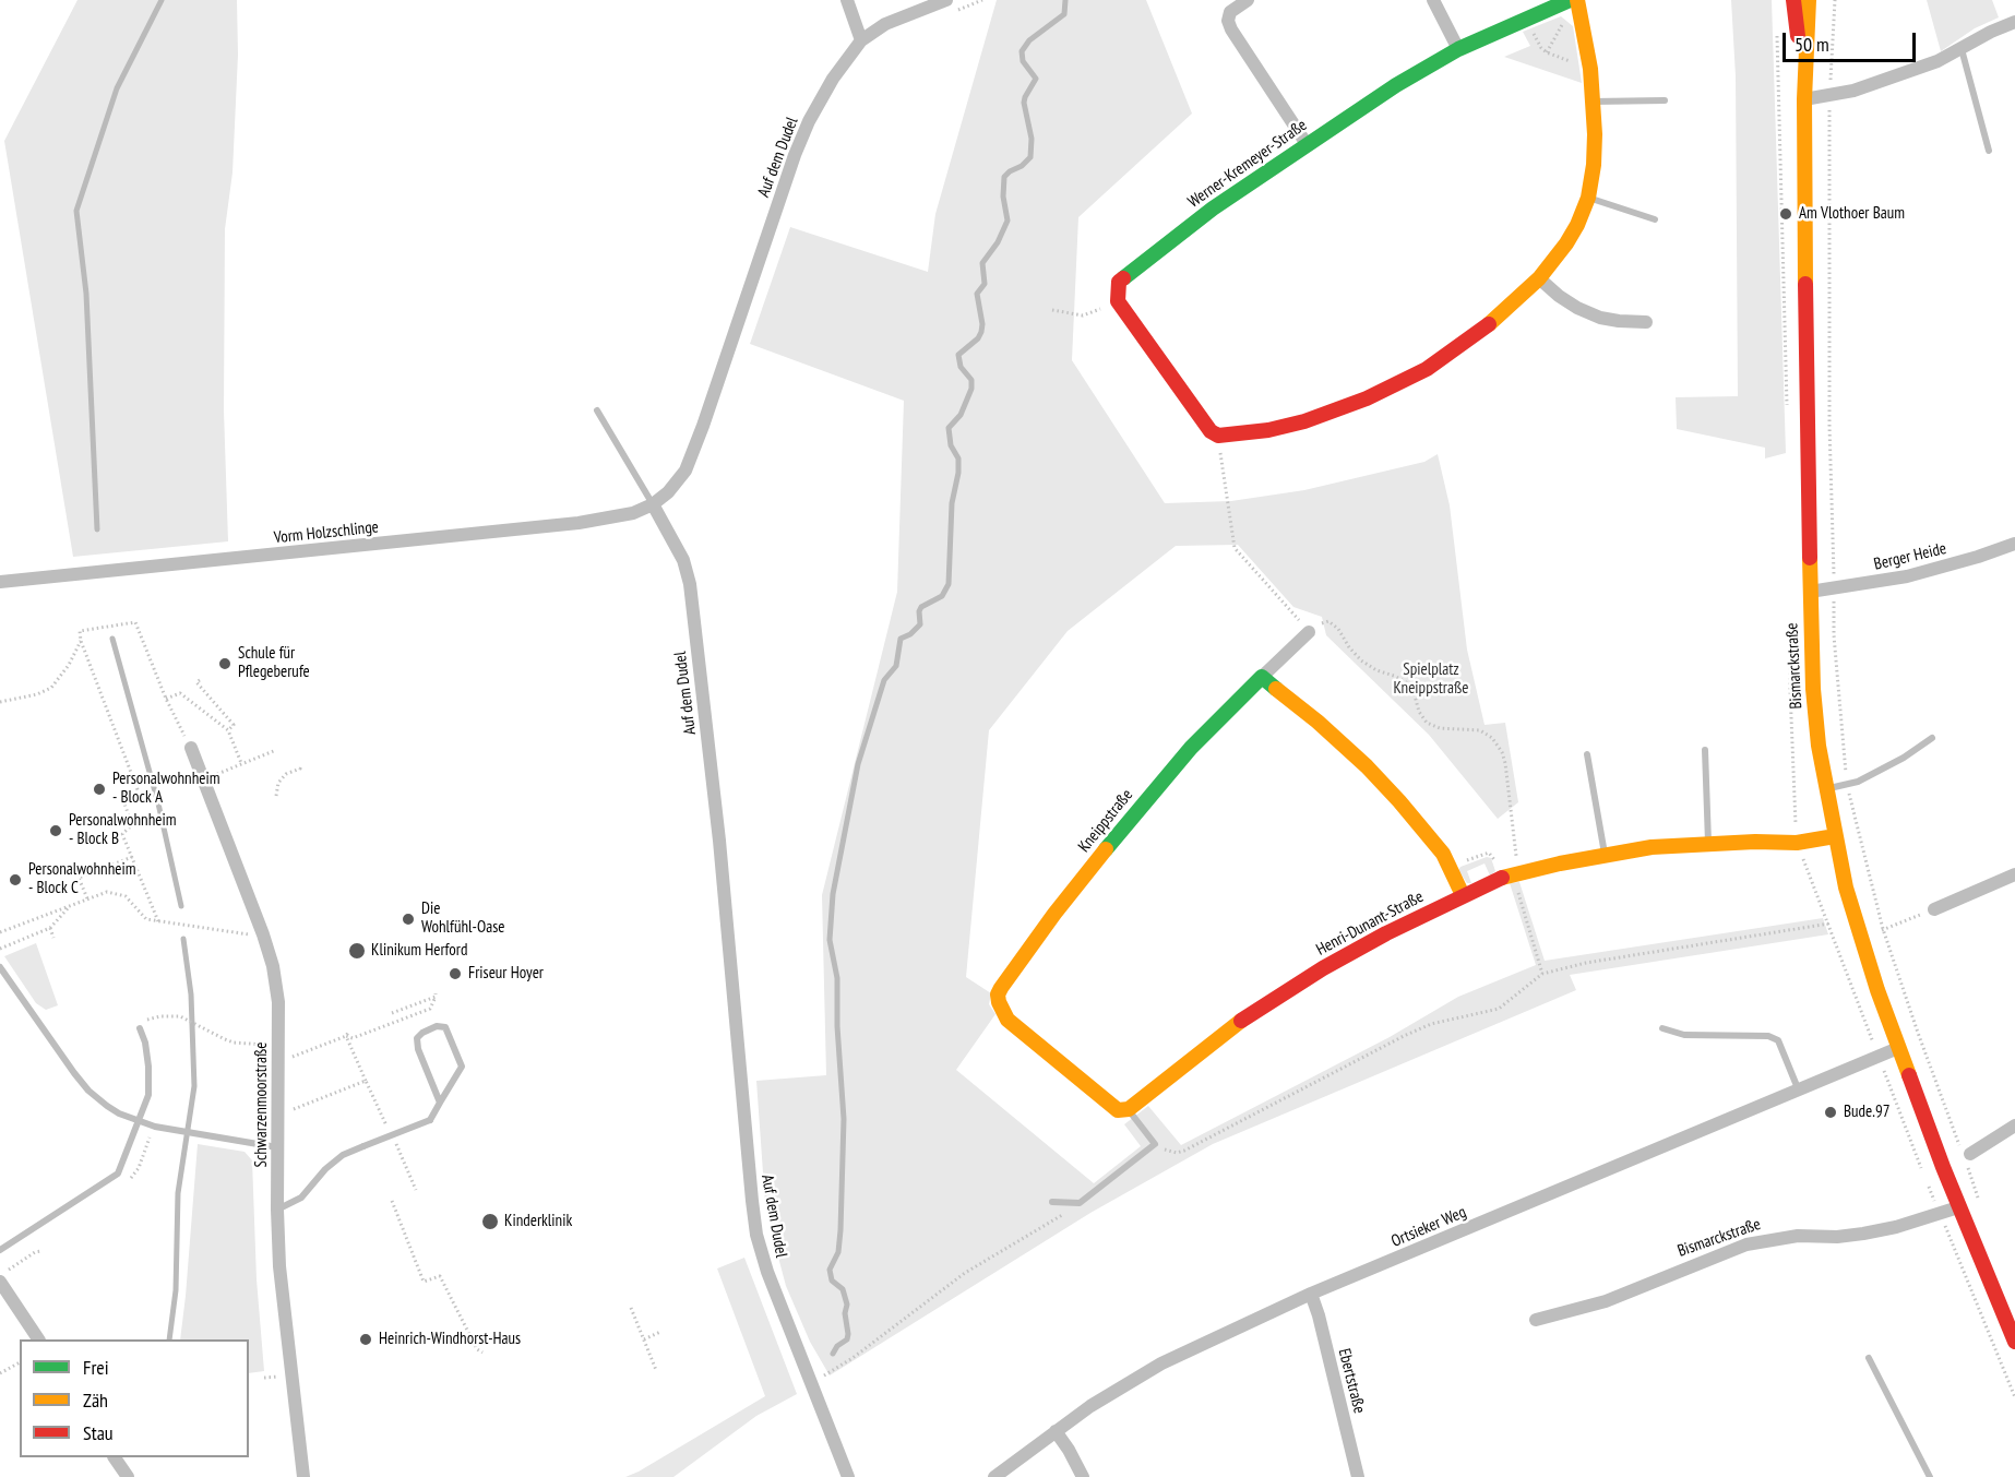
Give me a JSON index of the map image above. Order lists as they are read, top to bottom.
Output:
{
  "streets": {
    "street": [
      "Auf dem Dudel",
      "Werner-Kremeyer-Straße",
      "Vorm Holzschlinge",
      "Berger Heide",
      "Bismarckstraße",
      "Kneippstraße",
      "Henri-Dunant-Straße",
      "Schwarzenmoorstraße",
      "Ortsieker Weg",
      "Ebertstraße"
    ]
  },
  "crossings": [
    ["Auf dem Dudel", "Vorm Holzschlinge"],
    ["Berger Heide", "Bismarckstraße"],
    ["Bismarckstraße", "Henri-Dunant-Straße"],
    ["Bismarckstraße", "Ortsieker Weg"],
    ["Kneippstraße", "Henri-Dunant-Straße"],
    ["Ortsieker Weg", "Ebertstraße"]
  ],
  "parks": ["Spielplatz Kneippstraße"],
  "places": [
    "Am Vlothoer Baum",
    "Schule für Pflegeberufe",
    "Personalwohnheim - Block A",
    "Personalwohnheim - Block B",
    "Personalwohnheim - Block C",
    "Die Wohlfühl-Oase",
    "Klinikum Herford",
    "Friseur Hoyer",
    "Bude.97",
    "Kinderklinik",
    "Heinrich-Windhorst-Haus"
  ],
  "legend": ["Frei", "Zäh", "Stau"],
  "scale_bar": "50 m"
}
